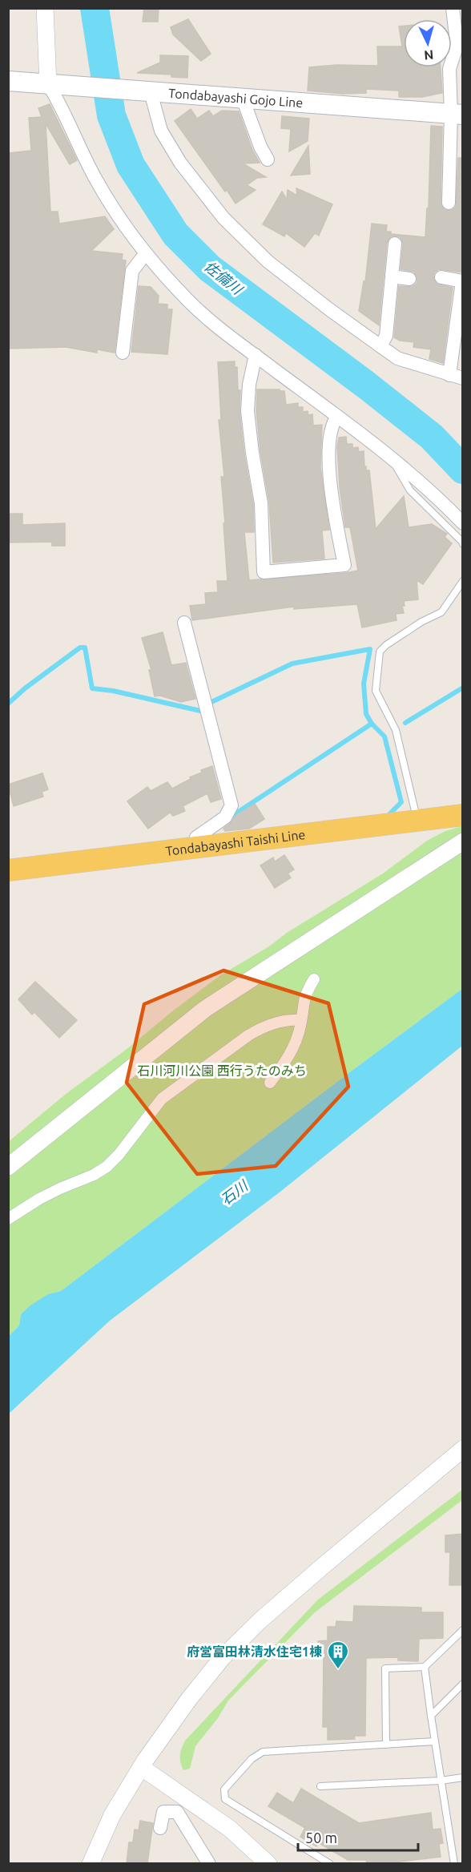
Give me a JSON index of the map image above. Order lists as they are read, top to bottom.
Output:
{
  "streets": {
    "main road": ["Tondabayashi Gojo Line", "Tondabayashi Taishi Line"]
  },
  "water": ["佐備川", "石川"],
  "parks": ["石川河川公園 西行うたのみち"],
  "places": {
    "building": ["府営富田林清水住宅1棟"]
  },
  "scale_bar": "50 m",
  "north": "bottom"
}
